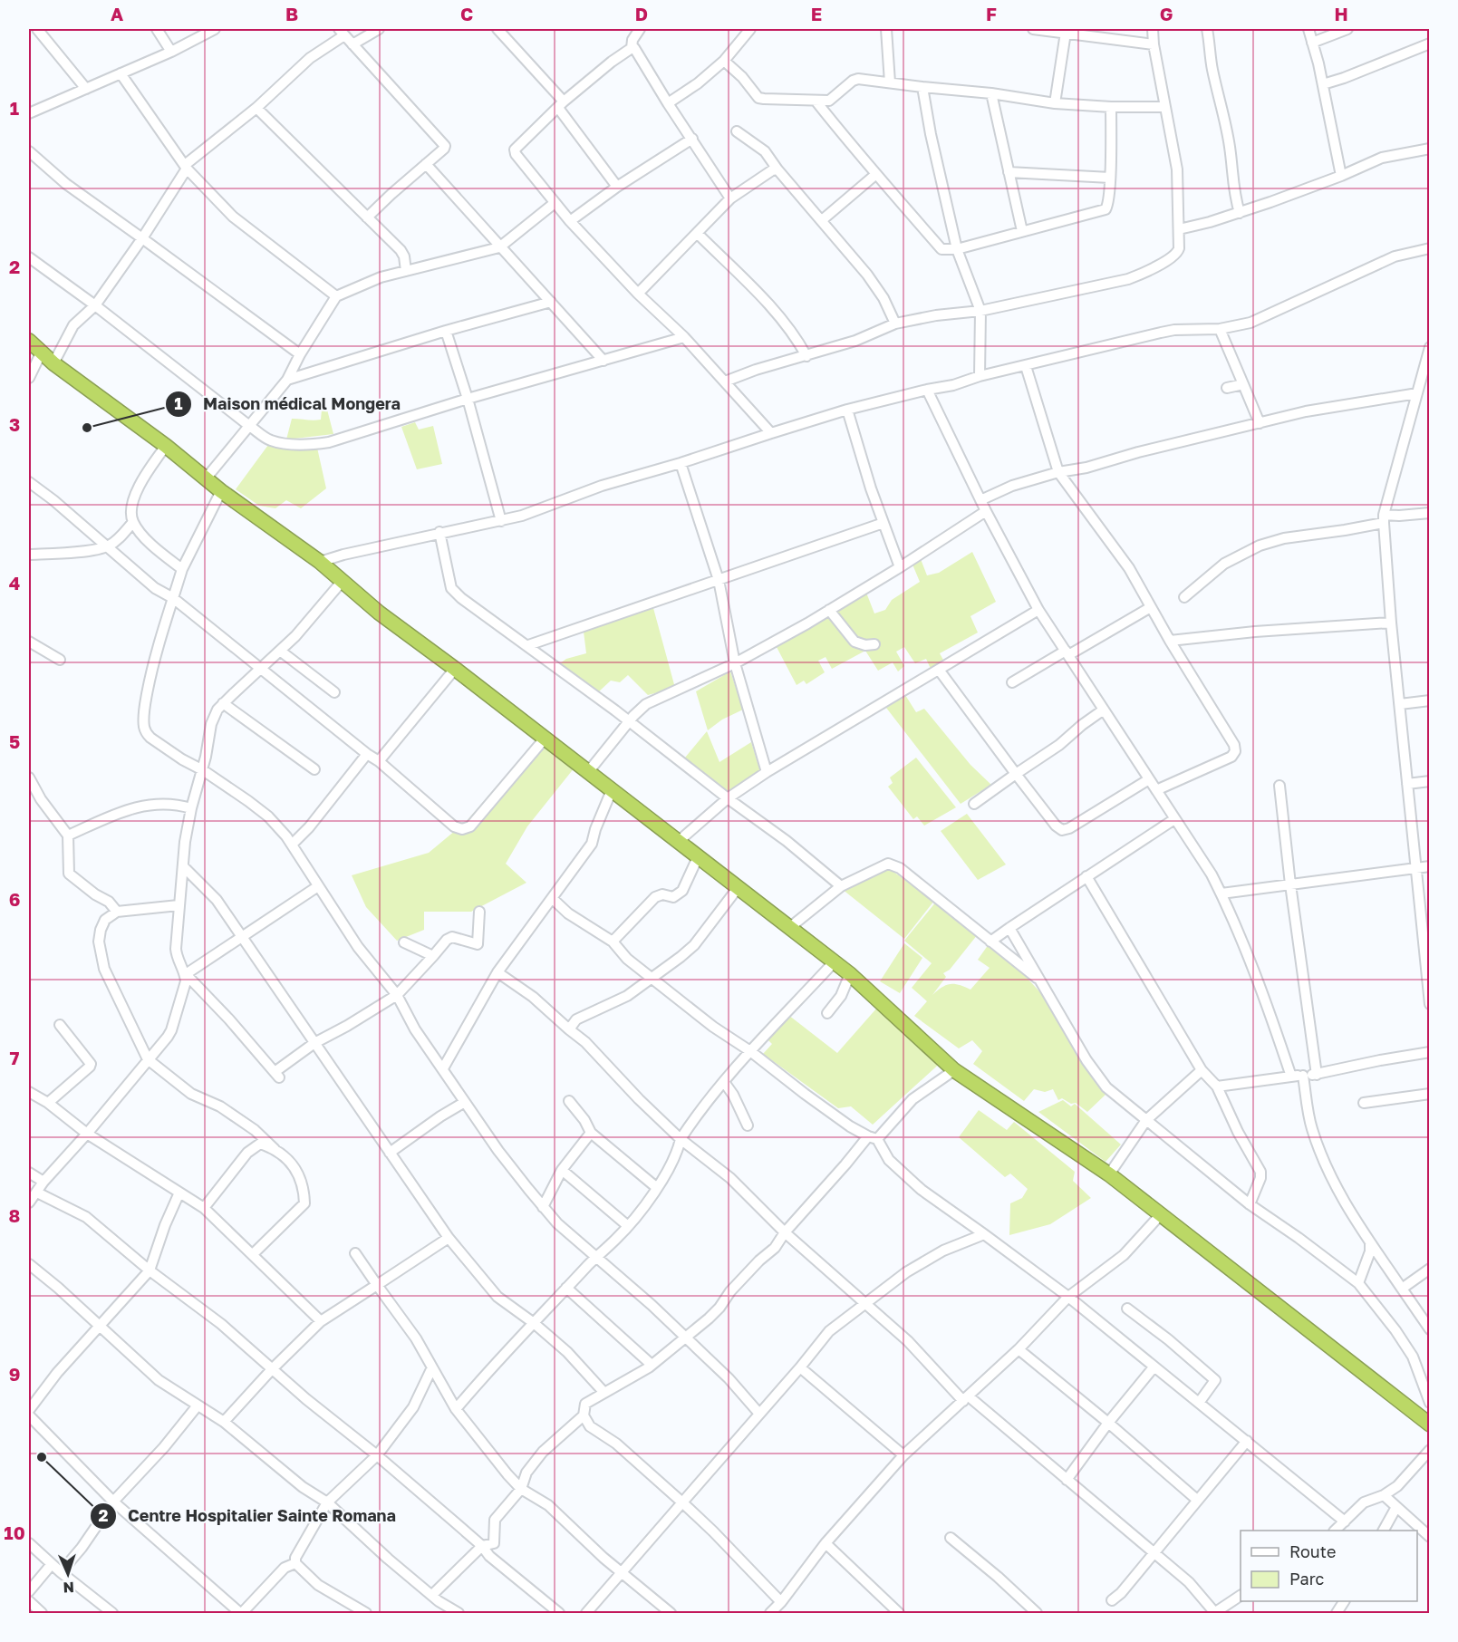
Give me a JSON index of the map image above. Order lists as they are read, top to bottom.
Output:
{
  "places": ["Maison médical Mongera", "Centre Hospitalier Sainte Romana"],
  "legend": ["Route", "Parc"],
  "north": "bottom",
  "grid": {
    "columns": [
      "A",
      "B",
      "C",
      "D",
      "E",
      "F",
      "G",
      "H"
    ],
    "rows": [
      "1",
      "2",
      "3",
      "4",
      "5",
      "6",
      "7",
      "8",
      "9",
      "10"
    ]
  }
}
